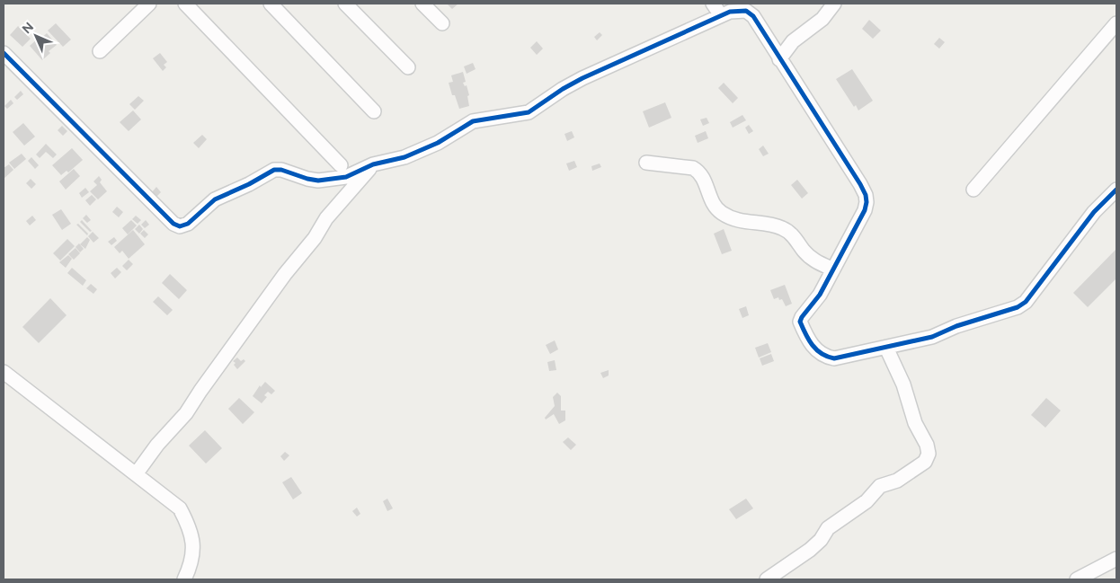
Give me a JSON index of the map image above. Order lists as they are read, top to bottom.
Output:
{
  "north": "top left"
}
